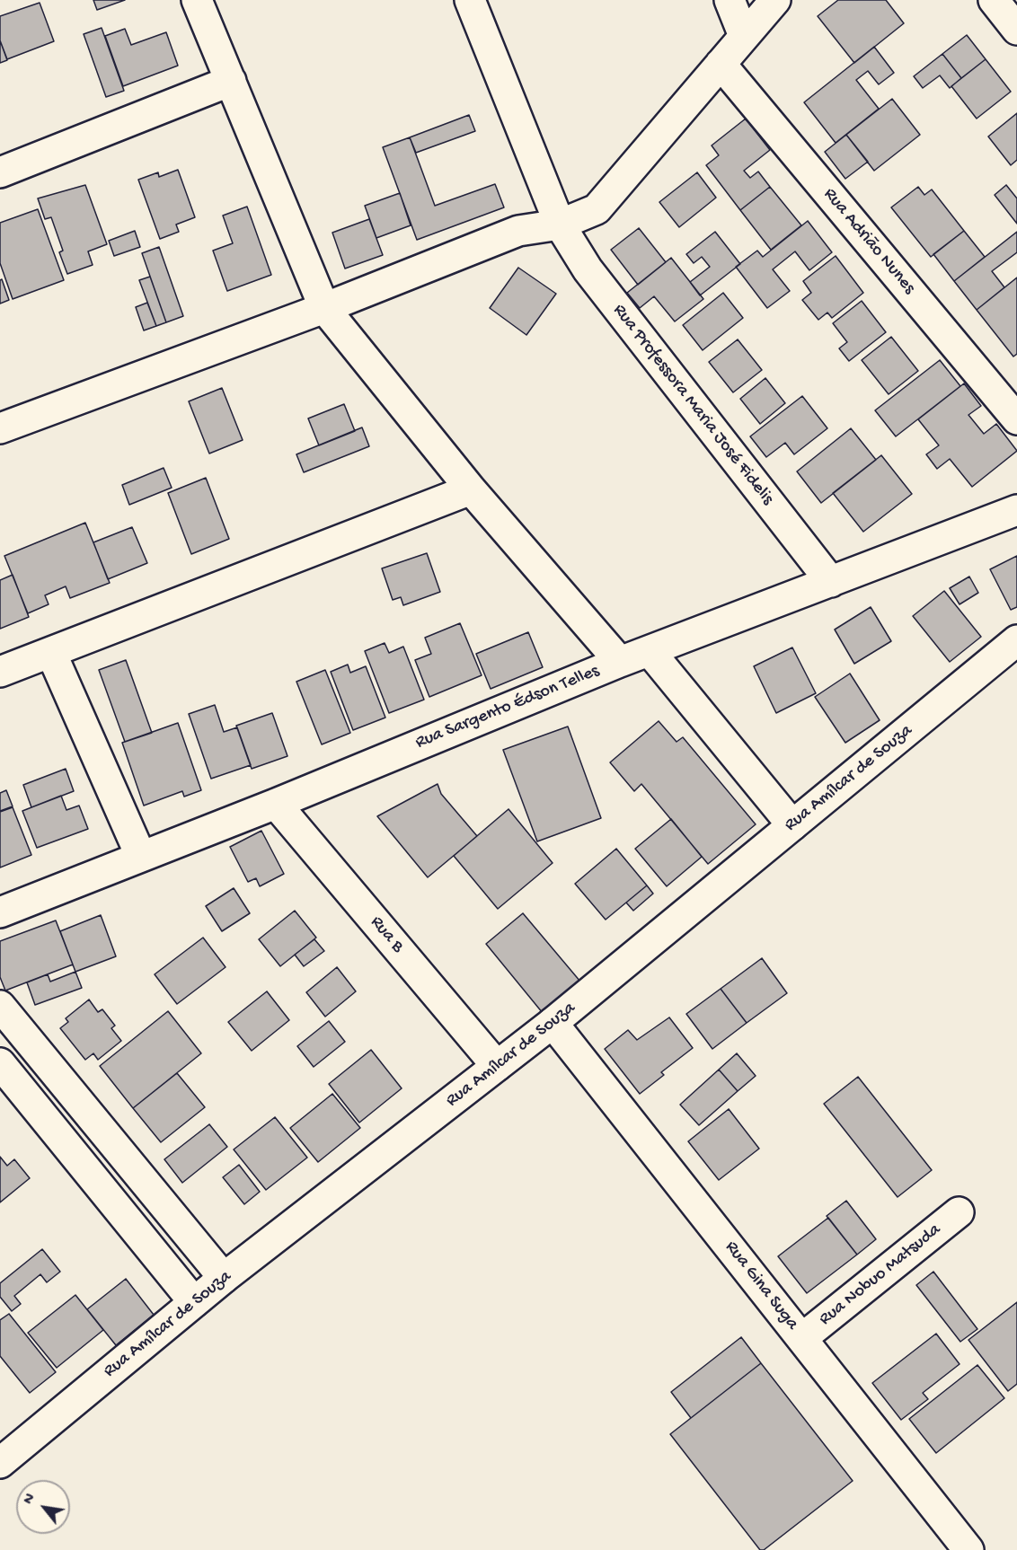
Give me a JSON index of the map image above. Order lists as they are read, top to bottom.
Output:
{
  "streets": {
    "street": [
      "Rua Adrião Nunes",
      "Rua Professora Maria José Fidelis",
      "Rua Sargento Édson Telles",
      "Rua Amílcar de Souza",
      "Rua B",
      "Rua Nobuo Matsuda",
      "Rua Gina Suga"
    ]
  },
  "crossings": [
    ["Rua Professora Maria José Fidelis", "Rua Sargento Édson Telles"],
    ["Rua Sargento Édson Telles", "Rua B"],
    ["Rua Amílcar de Souza", "Rua B"],
    ["Rua Amílcar de Souza", "Rua Gina Suga"],
    ["Rua Nobuo Matsuda", "Rua Gina Suga"]
  ],
  "north": "top left"
}
